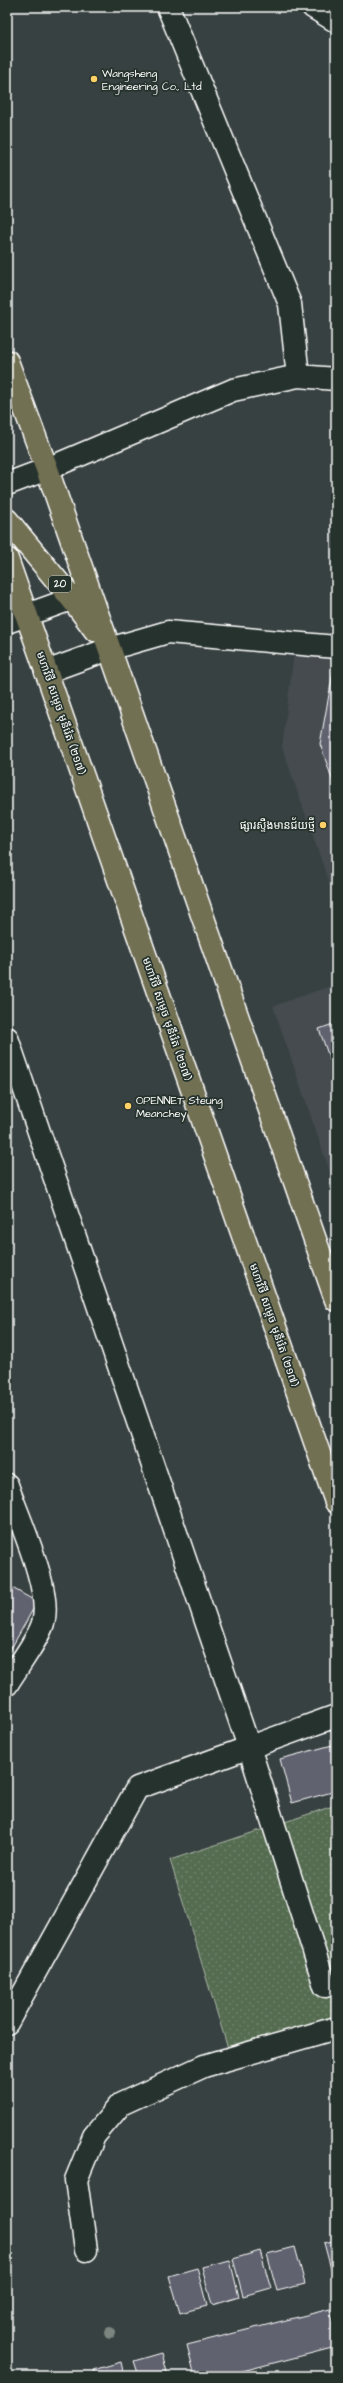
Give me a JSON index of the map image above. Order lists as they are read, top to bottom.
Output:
{
  "streets": {
    "main road": ["20", "មហាវិថី សម្តេច មុនីរ៉េត (២១៧)"]
  },
  "places": ["Wangsheng Engineering Co., Ltd", "ផ្សារស្ទឹងមានជ័យថ្មី", "OPENNET Steung Meanchey"]
}
